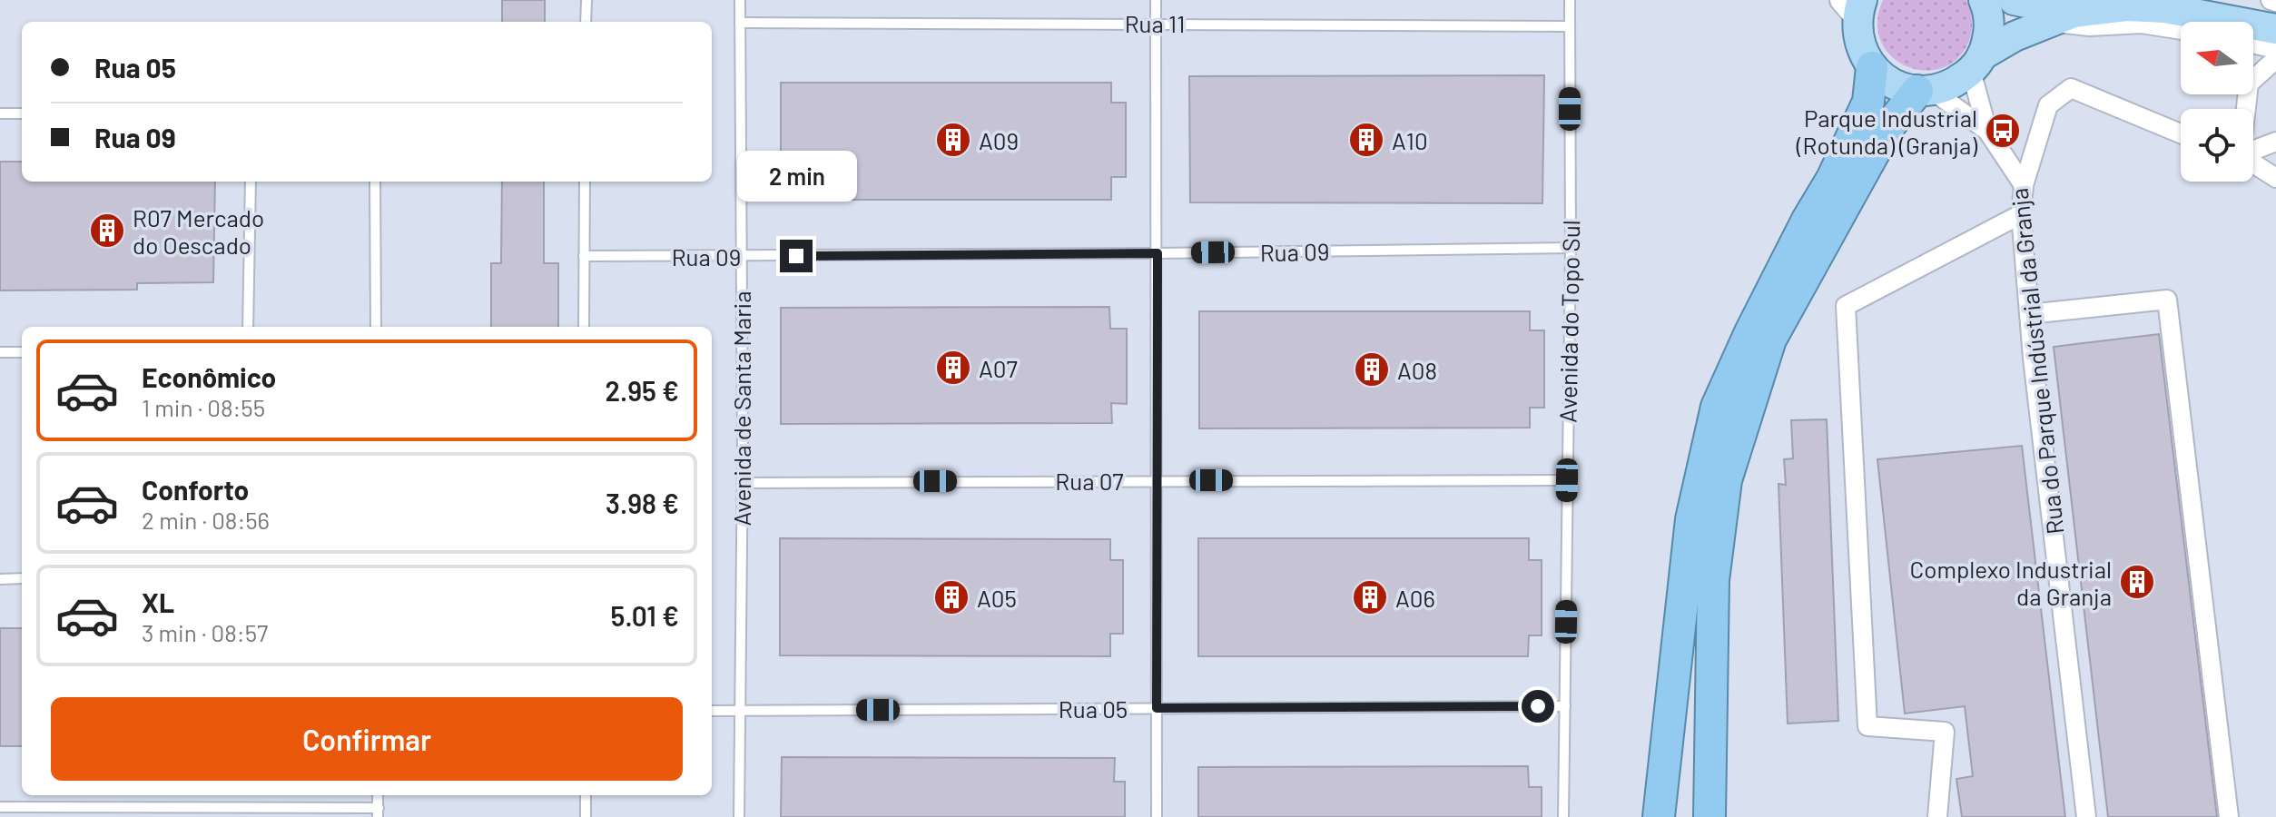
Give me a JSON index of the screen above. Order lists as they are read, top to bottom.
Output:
{
  "streets": {
    "street": ["Rua do Parque Indústrial da Granja"],
    "lane": [
      "Rua 11",
      "Rua 09",
      "Avenida do Topo Sul",
      "Avenida de Santa Maria",
      "Rua 07",
      "Rua 05"
    ]
  },
  "crossings": [
    ["Rua 11", "Avenida do Topo Sul"],
    ["Rua 11", "Avenida de Santa Maria"],
    ["Rua 09", "Avenida do Topo Sul"],
    ["Rua 09", "Avenida de Santa Maria"],
    ["Avenida do Topo Sul", "Rua 07"],
    ["Avenida do Topo Sul", "Rua 05"],
    ["Avenida de Santa Maria", "Rua 07"],
    ["Avenida de Santa Maria", "Rua 05"]
  ],
  "places": {
    "bus stop": ["Parque Industrial (Rotunda) (Granja)"],
    "building": [
      "A09",
      "A10",
      "R07 Mercado do Oescado",
      "A07",
      "A08",
      "Complexo Industrial da Granja",
      "A05",
      "A06"
    ]
  },
  "north": "left",
  "page": {
    "banner": ["Rua 05", "Rua 09"],
    "bubble": "2 min",
    "list": [
      {
        "name": "Econômico",
        "note": "1 min · 08:55",
        "value": "2.95 €"
      },
      {
        "name": "Conforto",
        "note": "2 min · 08:56",
        "value": "3.98 €"
      },
      {
        "name": "XL",
        "note": "3 min · 08:57",
        "value": "5.01 €"
      }
    ],
    "buttons": "Confirmar"
  }
}
